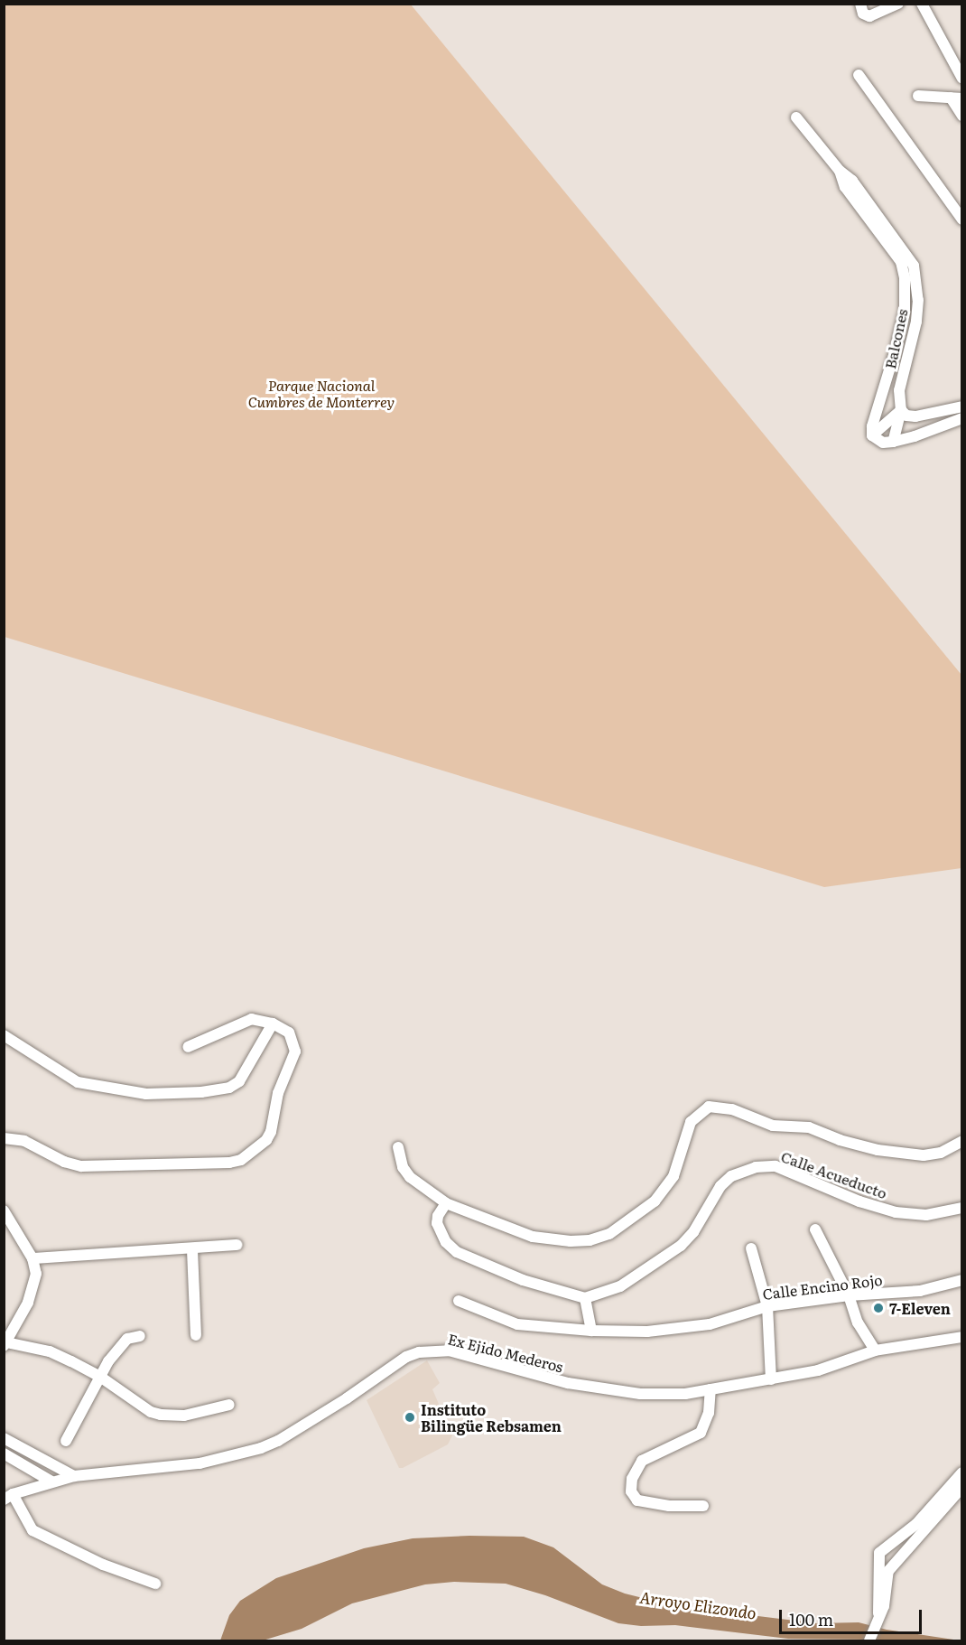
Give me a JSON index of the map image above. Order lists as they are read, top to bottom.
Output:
{
  "streets": {
    "street": [
      "Balcones",
      "Calle Acueducto",
      "Calle Encino Rojo",
      "Ex Ejido Mederos"
    ]
  },
  "water": ["Arroyo Elizondo"],
  "parks": ["Parque Nacional Cumbres de Monterrey"],
  "places": ["7-Eleven", "Instituto Bilingüe Rebsamen"],
  "scale_bar": "100 m"
}
